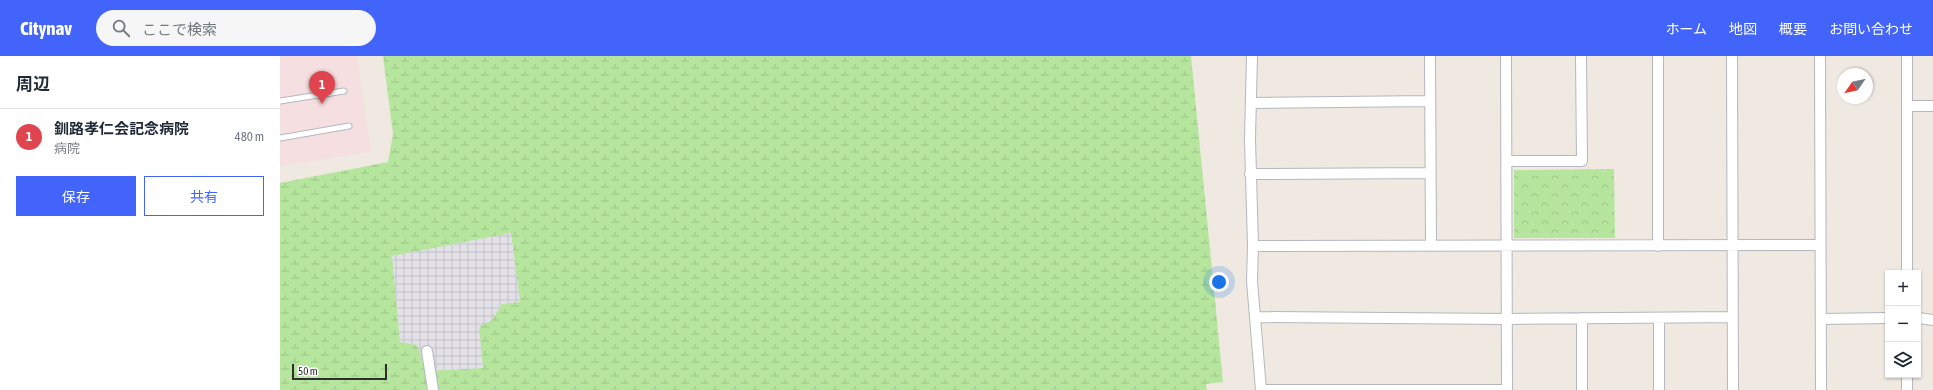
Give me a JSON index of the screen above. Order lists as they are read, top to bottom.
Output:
{
  "scale_bar": "50 m",
  "north": "bottom left",
  "page": {
    "header": "Citynav",
    "search": "ここで検索",
    "nav": [
      "ホーム",
      "地図",
      "概要",
      "お問い合わせ"
    ],
    "heading": "周辺",
    "pins": "1",
    "list": [
      {
        "mark": "1",
        "name": "釧路孝仁会記念病院",
        "note": "病院",
        "value": "480 m"
      }
    ],
    "buttons": ["保存", "共有"],
    "map_buttons": ["+", "−"],
    "scale": "50 m"
  }
}
